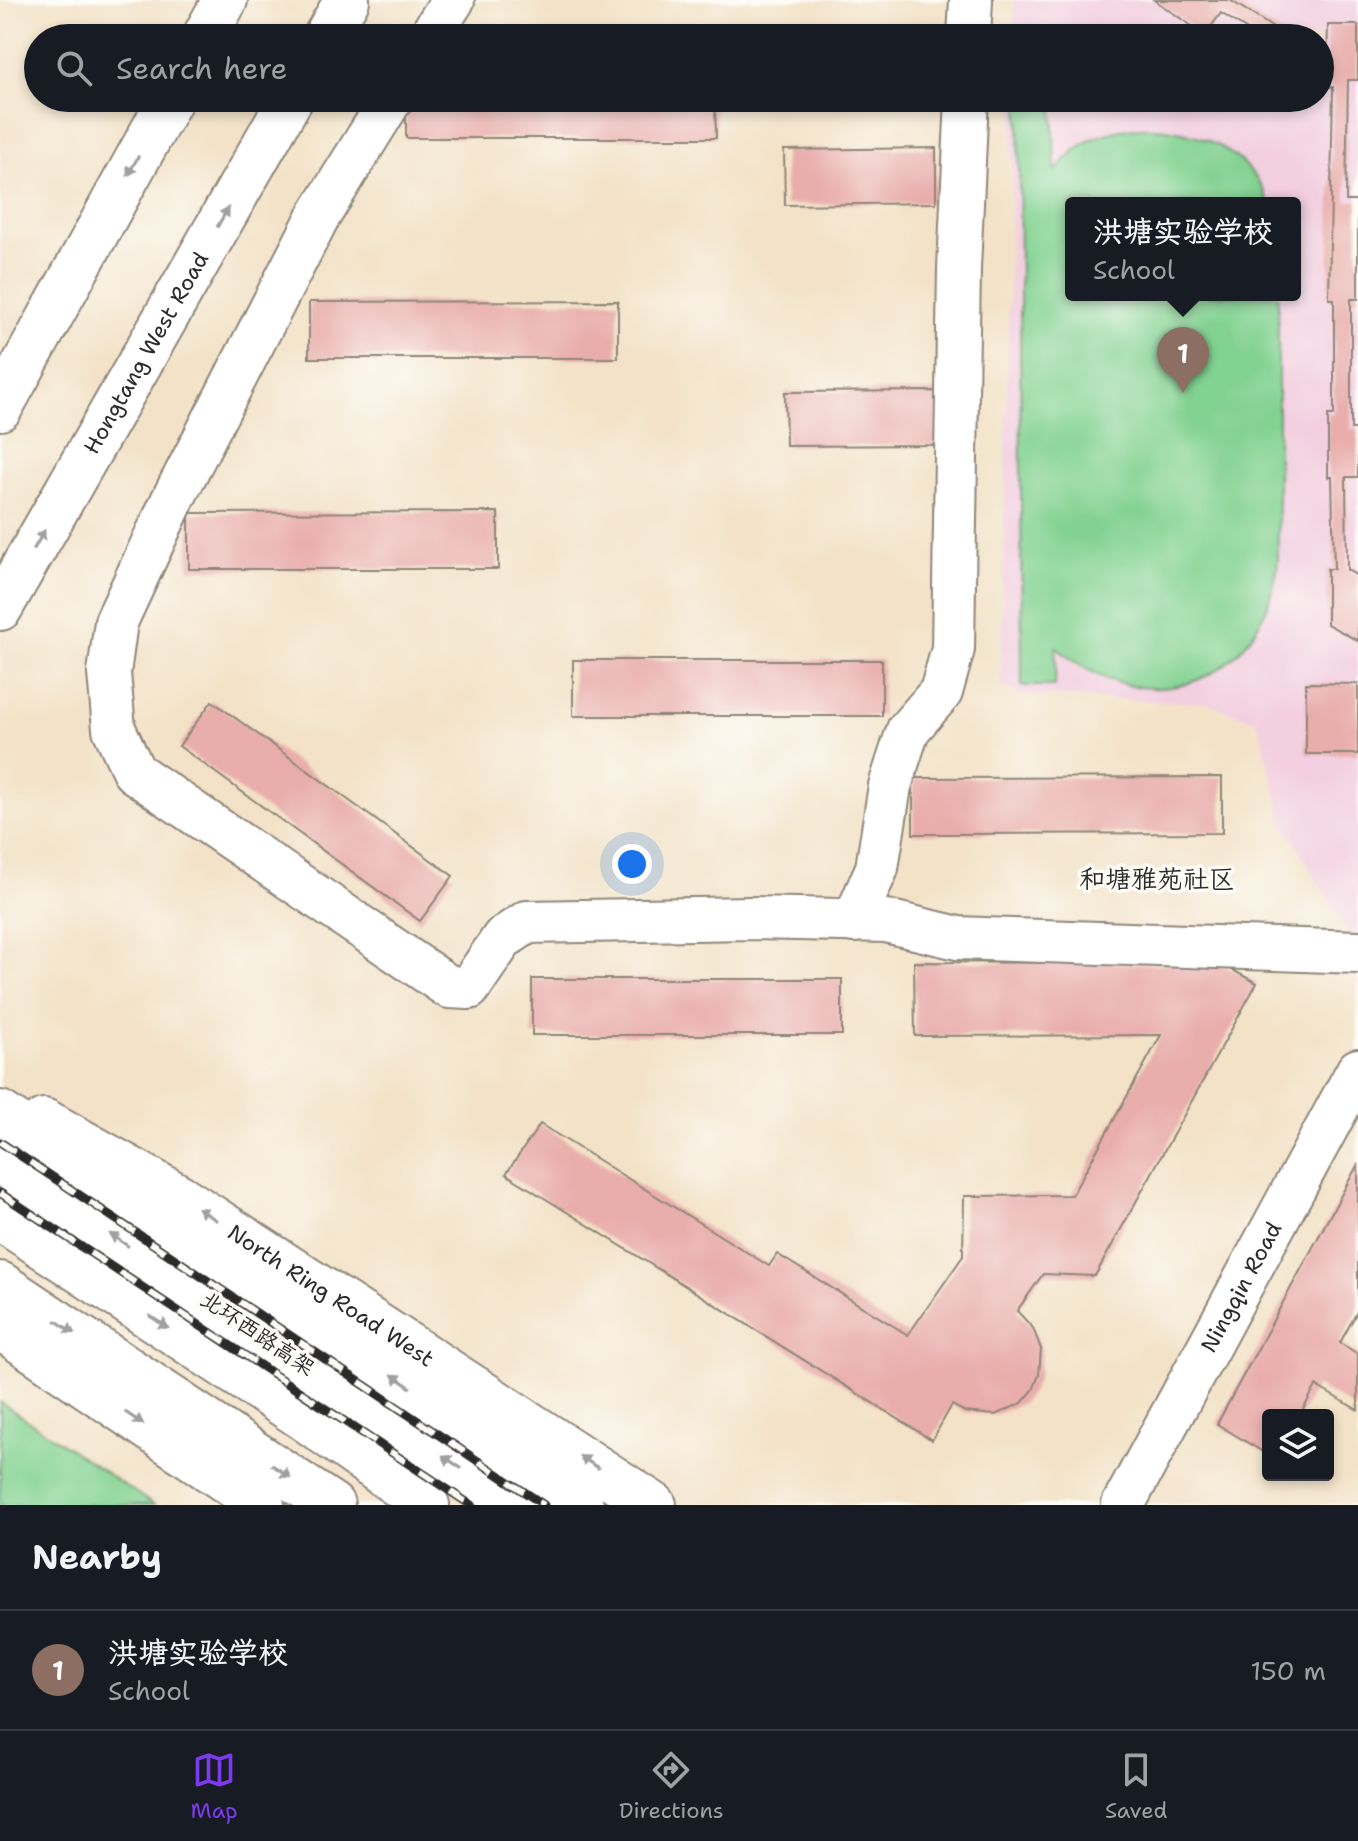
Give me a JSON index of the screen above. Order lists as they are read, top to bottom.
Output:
{
  "streets": {
    "main road": ["Hongtang West Road", "North Ring Road West", "北环西路高架"],
    "street": ["Ningqin Road"]
  },
  "districts": ["和塘雅苑社区"],
  "page": {
    "search": "Search here",
    "popup": ["洪塘实验学校", "School"],
    "pins": "1",
    "heading": "Nearby",
    "list": [
      {
        "mark": "1",
        "name": "洪塘实验学校",
        "note": "School",
        "value": "150 m"
      }
    ],
    "nav": ["Map", "Directions", "Saved"]
  }
}
